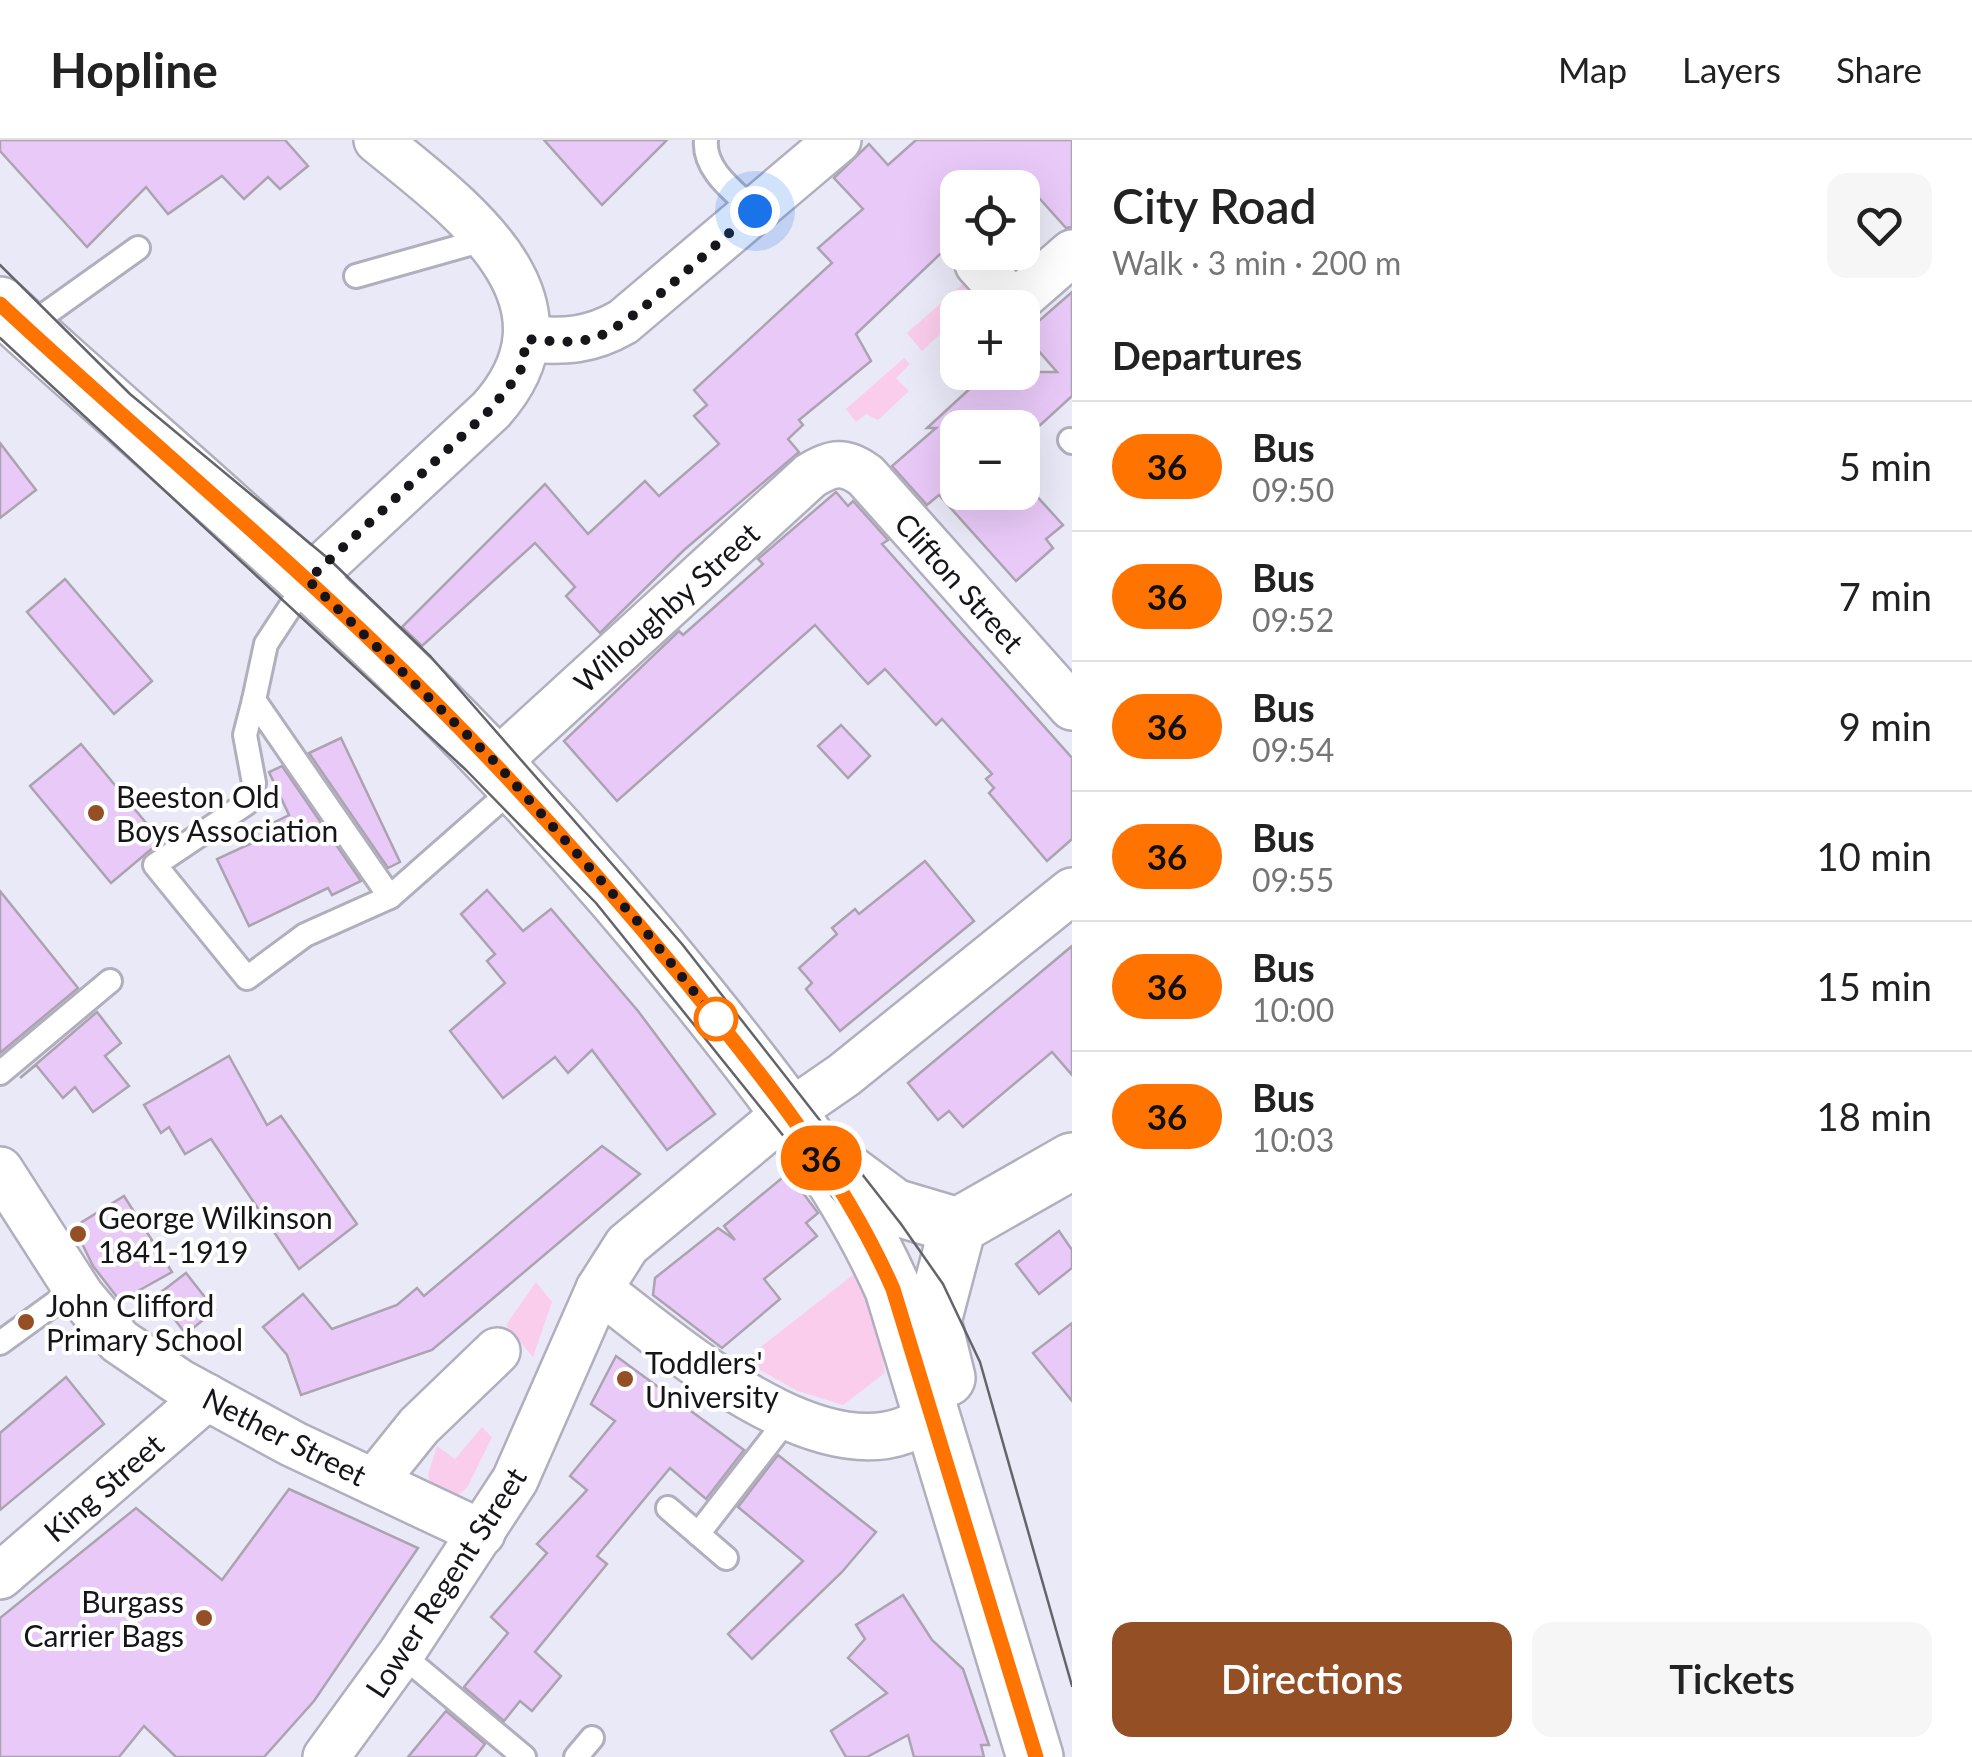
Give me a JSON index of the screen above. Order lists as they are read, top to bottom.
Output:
{
  "streets": {
    "street": [
      "Clifton Street",
      "Willoughby Street",
      "Nether Street",
      "King Street",
      "Lower Regent Street"
    ]
  },
  "crossings": [
    ["Clifton Street", "Willoughby Street"],
    ["Nether Street", "King Street"],
    ["Nether Street", "Lower Regent Street"]
  ],
  "places": [
    "Beeston Old Boys Association",
    "George Wilkinson 1841-1919",
    "John Clifford Primary School",
    "Toddlers' University",
    "Burgass Carrier Bags"
  ],
  "lines": ["bus line 36"],
  "page": {
    "header": "Hopline",
    "nav": ["Map", "Layers", "Share"],
    "on_map": "36",
    "heading": [
      ["City Road", "Walk · 3 min · 200 m"],
      "Departures"
    ],
    "map_buttons": ["+", "−"],
    "list": [
      {
        "mark": "36",
        "name": "Bus",
        "note": "09:50",
        "value": "5 min"
      },
      {
        "mark": "36",
        "name": "Bus",
        "note": "09:52",
        "value": "7 min"
      },
      {
        "mark": "36",
        "name": "Bus",
        "note": "09:54",
        "value": "9 min"
      },
      {
        "mark": "36",
        "name": "Bus",
        "note": "09:55",
        "value": "10 min"
      },
      {
        "mark": "36",
        "name": "Bus",
        "note": "10:00",
        "value": "15 min"
      },
      {
        "mark": "36",
        "name": "Bus",
        "note": "10:03",
        "value": "18 min"
      }
    ],
    "buttons": ["Directions", "Tickets"]
  }
}
